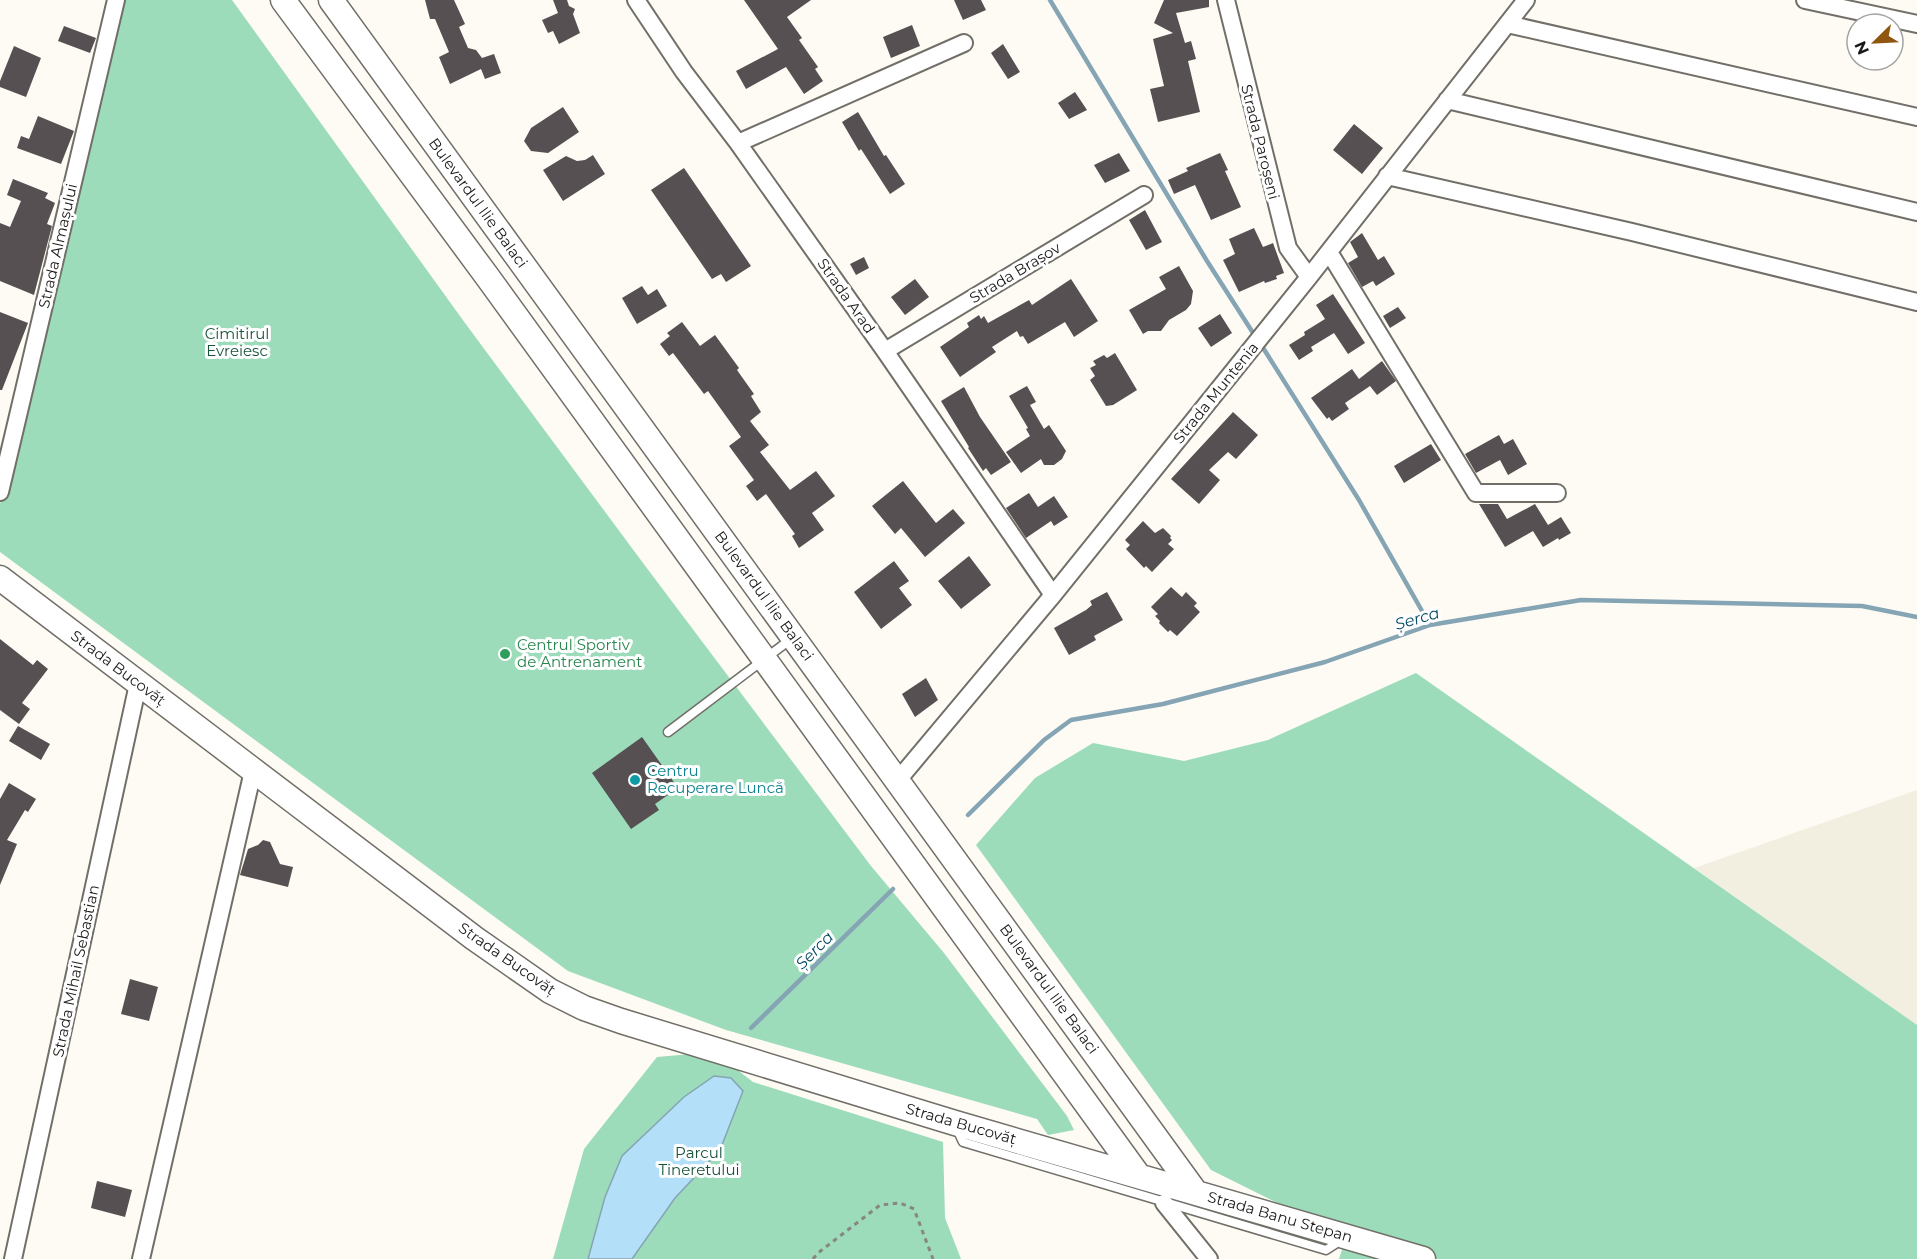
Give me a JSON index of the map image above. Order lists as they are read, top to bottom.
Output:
{
  "streets": {
    "main road": ["Bulevardul Ilie Balaci", "Strada Bucovăț", "Strada Banu Stepan"],
    "street": [
      "Strada Paroșeni",
      "Strada Almașului",
      "Strada Brașov",
      "Strada Arad",
      "Strada Muntenia",
      "Strada Mihail Sebastian"
    ]
  },
  "crossings": [
    ["Strada Paroșeni", "Strada Muntenia"],
    ["Bulevardul Ilie Balaci", "Strada Muntenia"],
    ["Bulevardul Ilie Balaci", "Strada Banu Stepan"],
    ["Strada Brașov", "Strada Arad"],
    ["Strada Arad", "Strada Muntenia"],
    ["Strada Bucovăț", "Strada Mihail Sebastian"],
    ["Strada Bucovăț", "Strada Banu Stepan"]
  ],
  "water": ["Șerca"],
  "parks": ["Cimitirul Evreiesc", "Parcul Tineretului"],
  "places": ["Centrul Sportiv de Antrenament", "Centru Recuperare Luncă"],
  "north": "bottom left"
}
